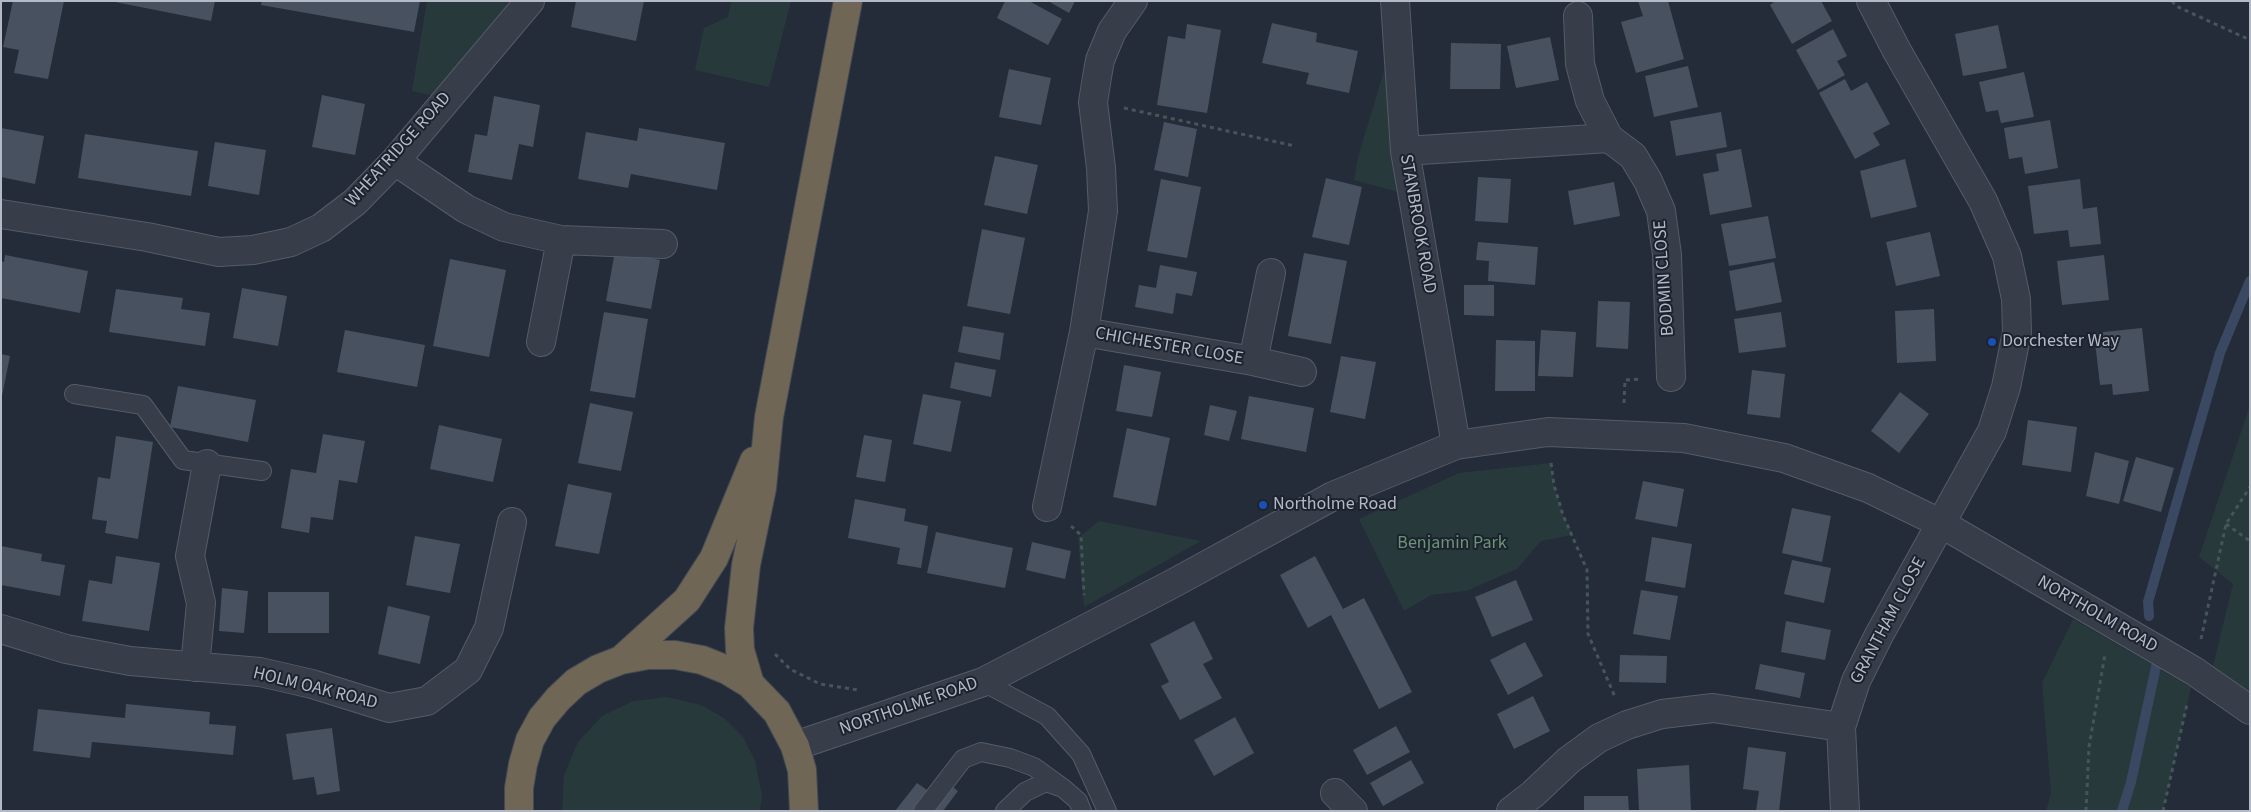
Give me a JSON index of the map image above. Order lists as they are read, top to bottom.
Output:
{
  "streets": {
    "street": [
      "WHEATRIDGE ROAD",
      "STANBROOK ROAD",
      "BODMIN CLOSE",
      "CHICHESTER CLOSE",
      "NORTHOLM ROAD",
      "GRANTHAM CLOSE",
      "HOLM OAK ROAD",
      "NORTHOLME ROAD"
    ]
  },
  "crossings": [
    ["STANBROOK ROAD", "NORTHOLME ROAD"],
    ["NORTHOLM ROAD", "GRANTHAM CLOSE"],
    ["NORTHOLM ROAD", "NORTHOLME ROAD"],
    ["GRANTHAM CLOSE", "NORTHOLME ROAD"]
  ],
  "parks": ["Benjamin Park"],
  "places": ["Dorchester Way", "Northolme Road"]
}
